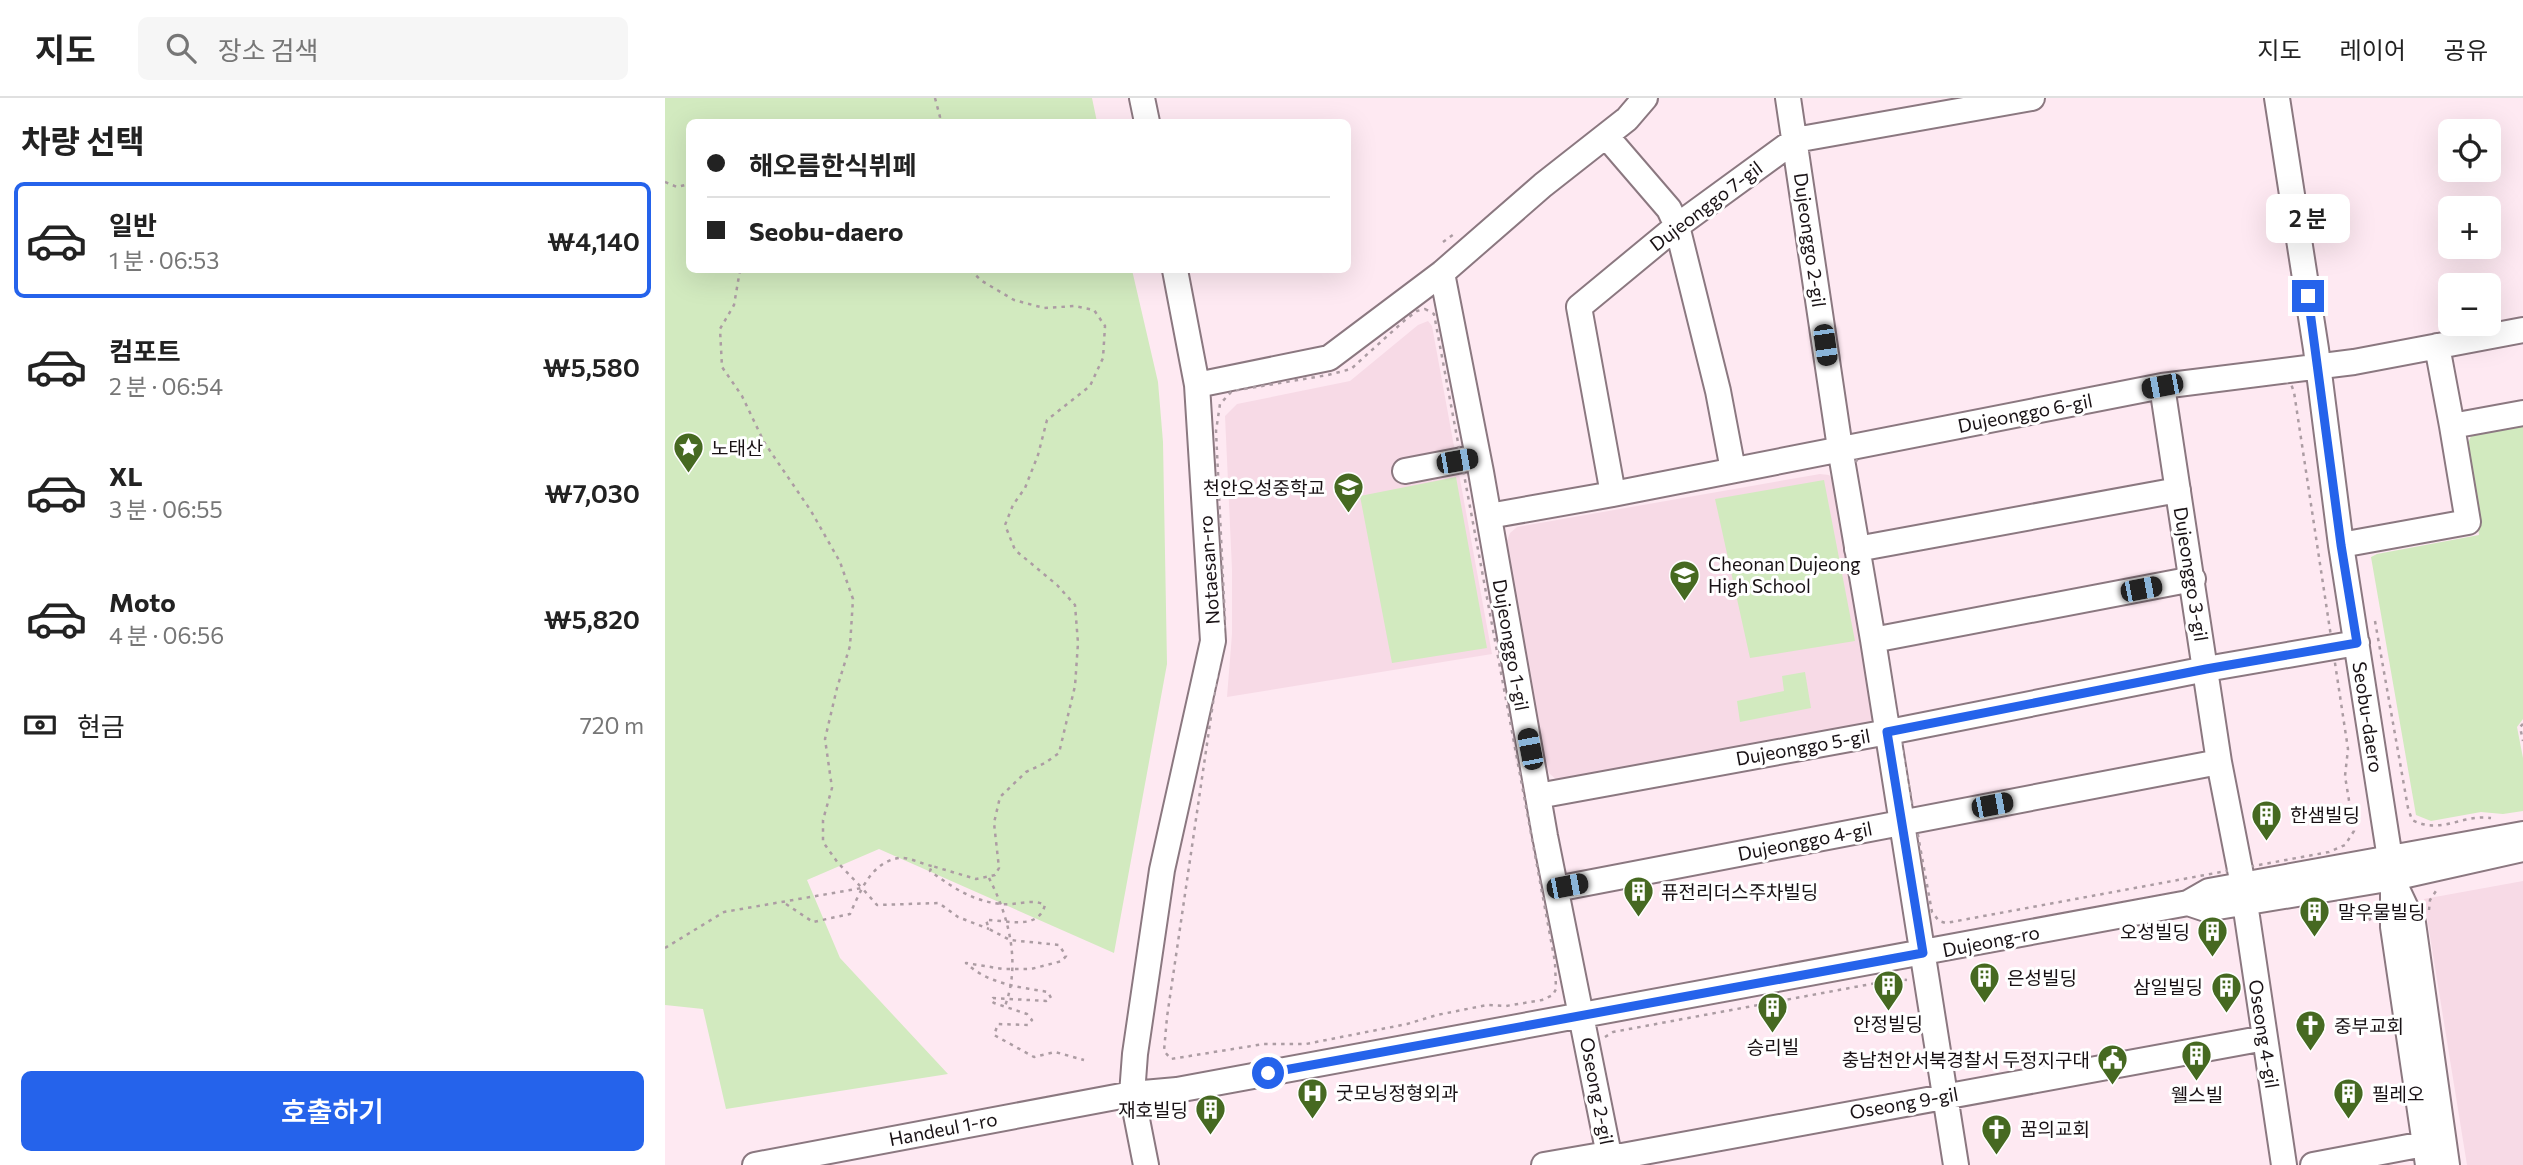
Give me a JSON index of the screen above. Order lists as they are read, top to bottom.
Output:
{
  "streets": {
    "street": [
      "Dujeonggo 7-gil",
      "Dujeonggo 2-gil",
      "Dujeonggo 6-gil",
      "Notaesan-ro",
      "Dujeonggo 3-gil",
      "Dujeonggo 1-gil",
      "Seobu-daero",
      "Dujeonggo 5-gil",
      "Dujeonggo 4-gil",
      "Dujeong-ro",
      "Oseong 4-gil",
      "Oseong 2-gil",
      "Oseong 9-gil",
      "Handeul 1-ro"
    ]
  },
  "crossings": [
    ["Dujeonggo 7-gil", "Dujeonggo 2-gil"],
    ["Dujeonggo 7-gil", "Dujeonggo 6-gil"],
    ["Dujeonggo 2-gil", "Dujeonggo 6-gil"],
    ["Dujeonggo 2-gil", "Dujeonggo 5-gil"],
    ["Dujeonggo 2-gil", "Dujeonggo 4-gil"],
    ["Dujeonggo 2-gil", "Dujeong-ro"],
    ["Dujeonggo 2-gil", "Oseong 9-gil"],
    ["Dujeonggo 6-gil", "Dujeonggo 3-gil"],
    ["Dujeonggo 6-gil", "Dujeonggo 1-gil"],
    ["Dujeonggo 6-gil", "Seobu-daero"],
    ["Notaesan-ro", "Dujeong-ro"],
    ["Notaesan-ro", "Handeul 1-ro"],
    ["Dujeonggo 3-gil", "Dujeonggo 5-gil"],
    ["Dujeonggo 3-gil", "Dujeonggo 4-gil"],
    ["Dujeonggo 3-gil", "Dujeong-ro"],
    ["Dujeonggo 3-gil", "Oseong 4-gil"],
    ["Dujeonggo 1-gil", "Dujeonggo 5-gil"],
    ["Dujeonggo 1-gil", "Dujeonggo 4-gil"],
    ["Dujeonggo 1-gil", "Dujeong-ro"],
    ["Dujeonggo 1-gil", "Oseong 2-gil"],
    ["Seobu-daero", "Dujeonggo 5-gil"],
    ["Seobu-daero", "Dujeong-ro"],
    ["Dujeong-ro", "Oseong 4-gil"],
    ["Dujeong-ro", "Oseong 2-gil"],
    ["Dujeong-ro", "Handeul 1-ro"],
    ["Oseong 4-gil", "Oseong 9-gil"],
    ["Oseong 2-gil", "Oseong 9-gil"]
  ],
  "places": {
    "place": ["노태산"],
    "school or university": ["천안오성중학교", "Cheonan Dujeong High School"],
    "building": [
      "한샘빌딩",
      "퓨전리더스주차빌딩",
      "말우물빌딩",
      "오성빌딩",
      "은성빌딩",
      "안정빌딩",
      "삼일빌딩",
      "승리빌",
      "웰스빌",
      "필레오",
      "재호빌딩"
    ],
    "church": ["중부교회", "꿈의교회"],
    "public building": ["충남천안서북경찰서 두정지구대"],
    "hospital": ["굿모닝정형외과"]
  },
  "page": {
    "header": "지도",
    "search": "장소 검색",
    "nav": ["지도", "레이어", "공유"],
    "heading": "차량 선택",
    "map_buttons": ["+", "−"],
    "banner": ["해오름한식뷔페", "Seobu-daero"],
    "list": [
      {
        "name": "일반",
        "note": "1 분 · 06:53",
        "value": "₩4,140"
      },
      {
        "name": "컴포트",
        "note": "2 분 · 06:54",
        "value": "₩5,580"
      },
      {
        "name": "XL",
        "note": "3 분 · 06:55",
        "value": "₩7,030"
      },
      {
        "name": "Moto",
        "note": "4 분 · 06:56",
        "value": "₩5,820"
      }
    ],
    "bubble": "2 분",
    "pay": ["현금", "720 m"],
    "buttons": "호출하기"
  }
}
